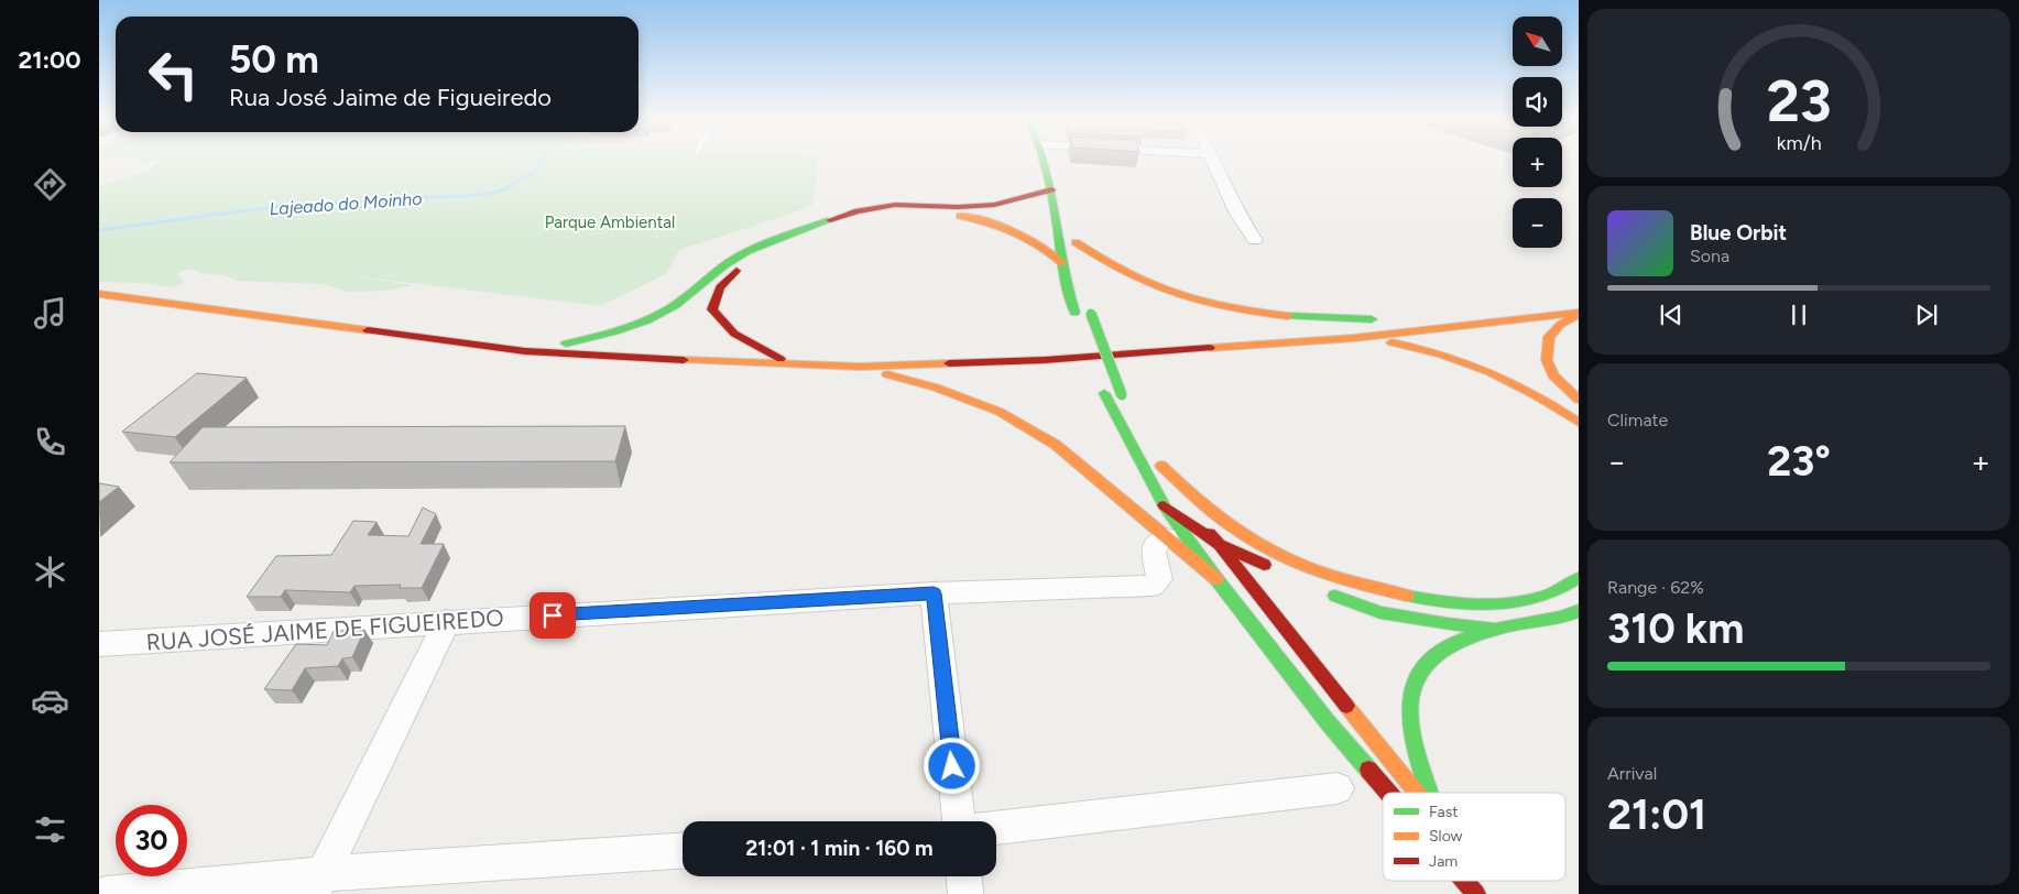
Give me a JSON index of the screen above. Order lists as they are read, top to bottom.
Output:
{
  "streets": {
    "street": ["RUA JOSÉ JAIME DE FIGUEIREDO"]
  },
  "water": ["Lajeado do Moinho"],
  "parks": ["Parque Ambiental"],
  "legend": ["Fast", "Slow", "Jam"],
  "north": "top left",
  "page": {
    "tabs": "21:00",
    "map_buttons": ["+", "−"],
    "turn": ["50 m", "Rua José Jaime de Figueiredo"],
    "song": ["Blue Orbit", "Sona"],
    "tile": [
      "Climate",
      ["Range · 62%", "310 km"],
      ["Arrival", "21:01"]
    ],
    "heat": ["−", "23°", "+"],
    "limit": "30",
    "trip": "21:01 · 1 min · 160 m",
    "gauge": ["23", "km/h"]
  }
}
